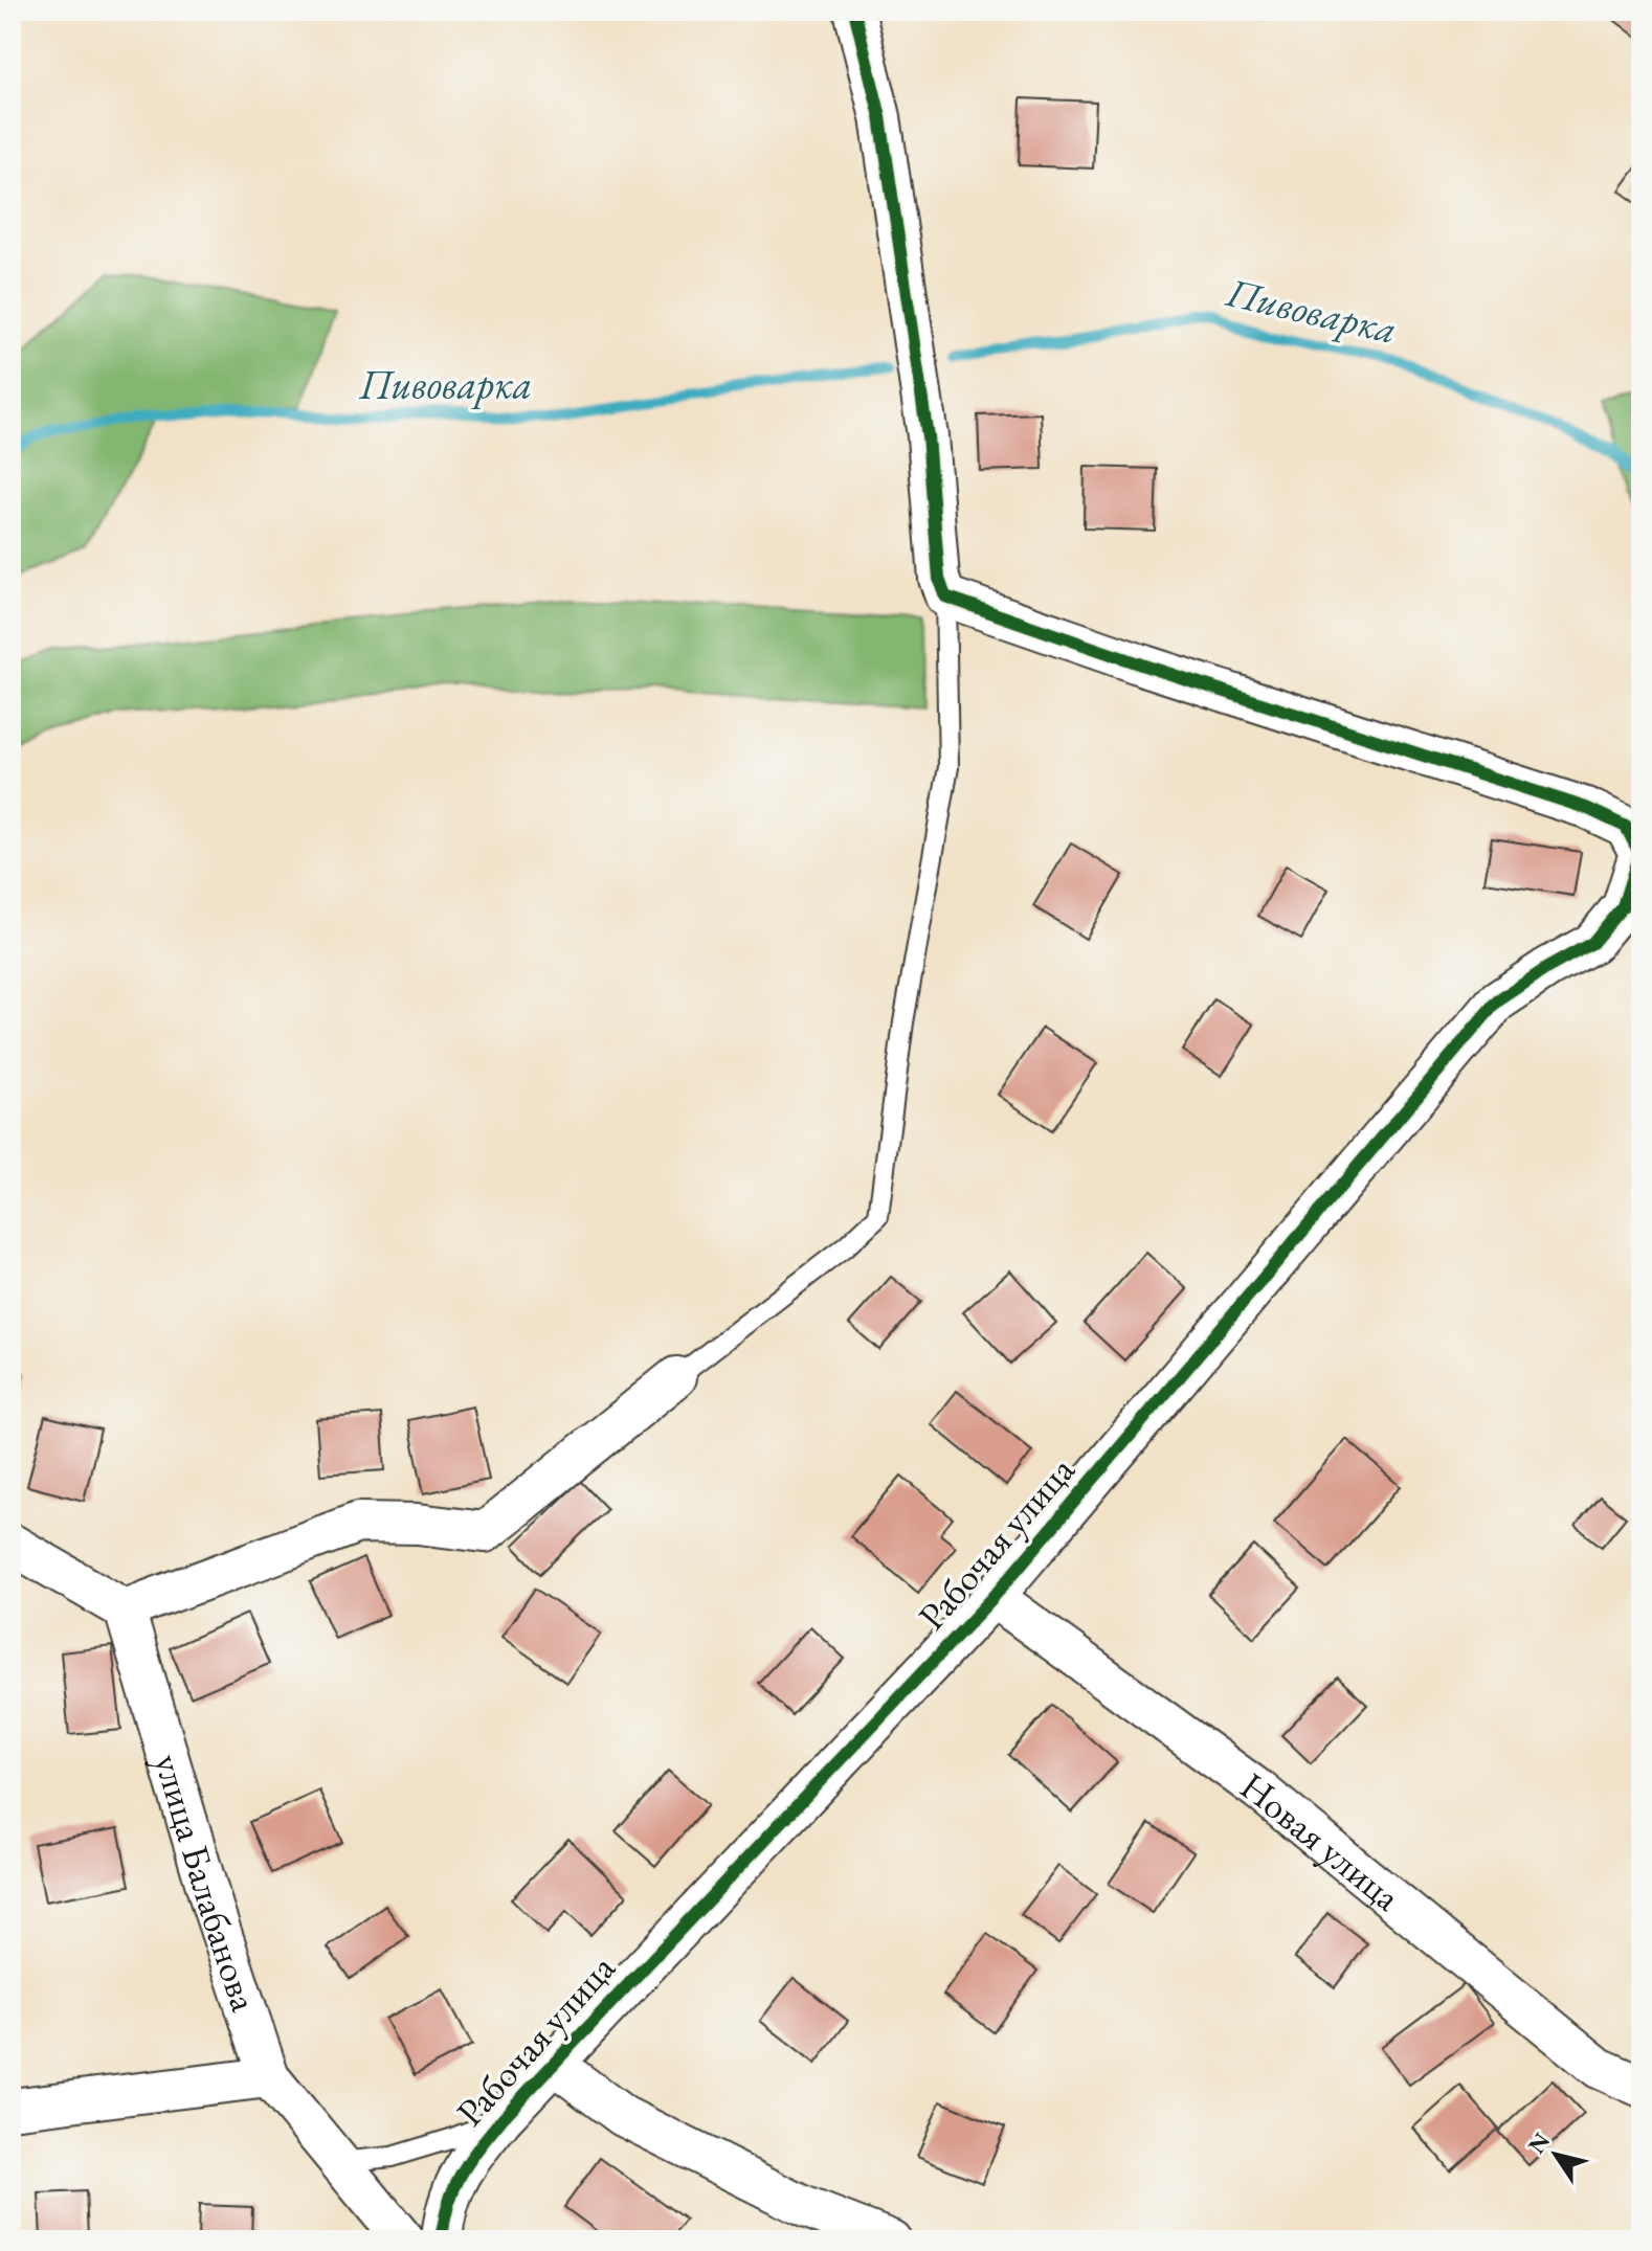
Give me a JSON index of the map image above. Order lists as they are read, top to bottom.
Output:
{
  "streets": {
    "street": ["Рабочая улица", "Новая улица", "улица Балабанова"]
  },
  "crossings": [
    ["Рабочая улица", "Новая улица"]
  ],
  "water": ["Пивоварка"],
  "north": "top left"
}
